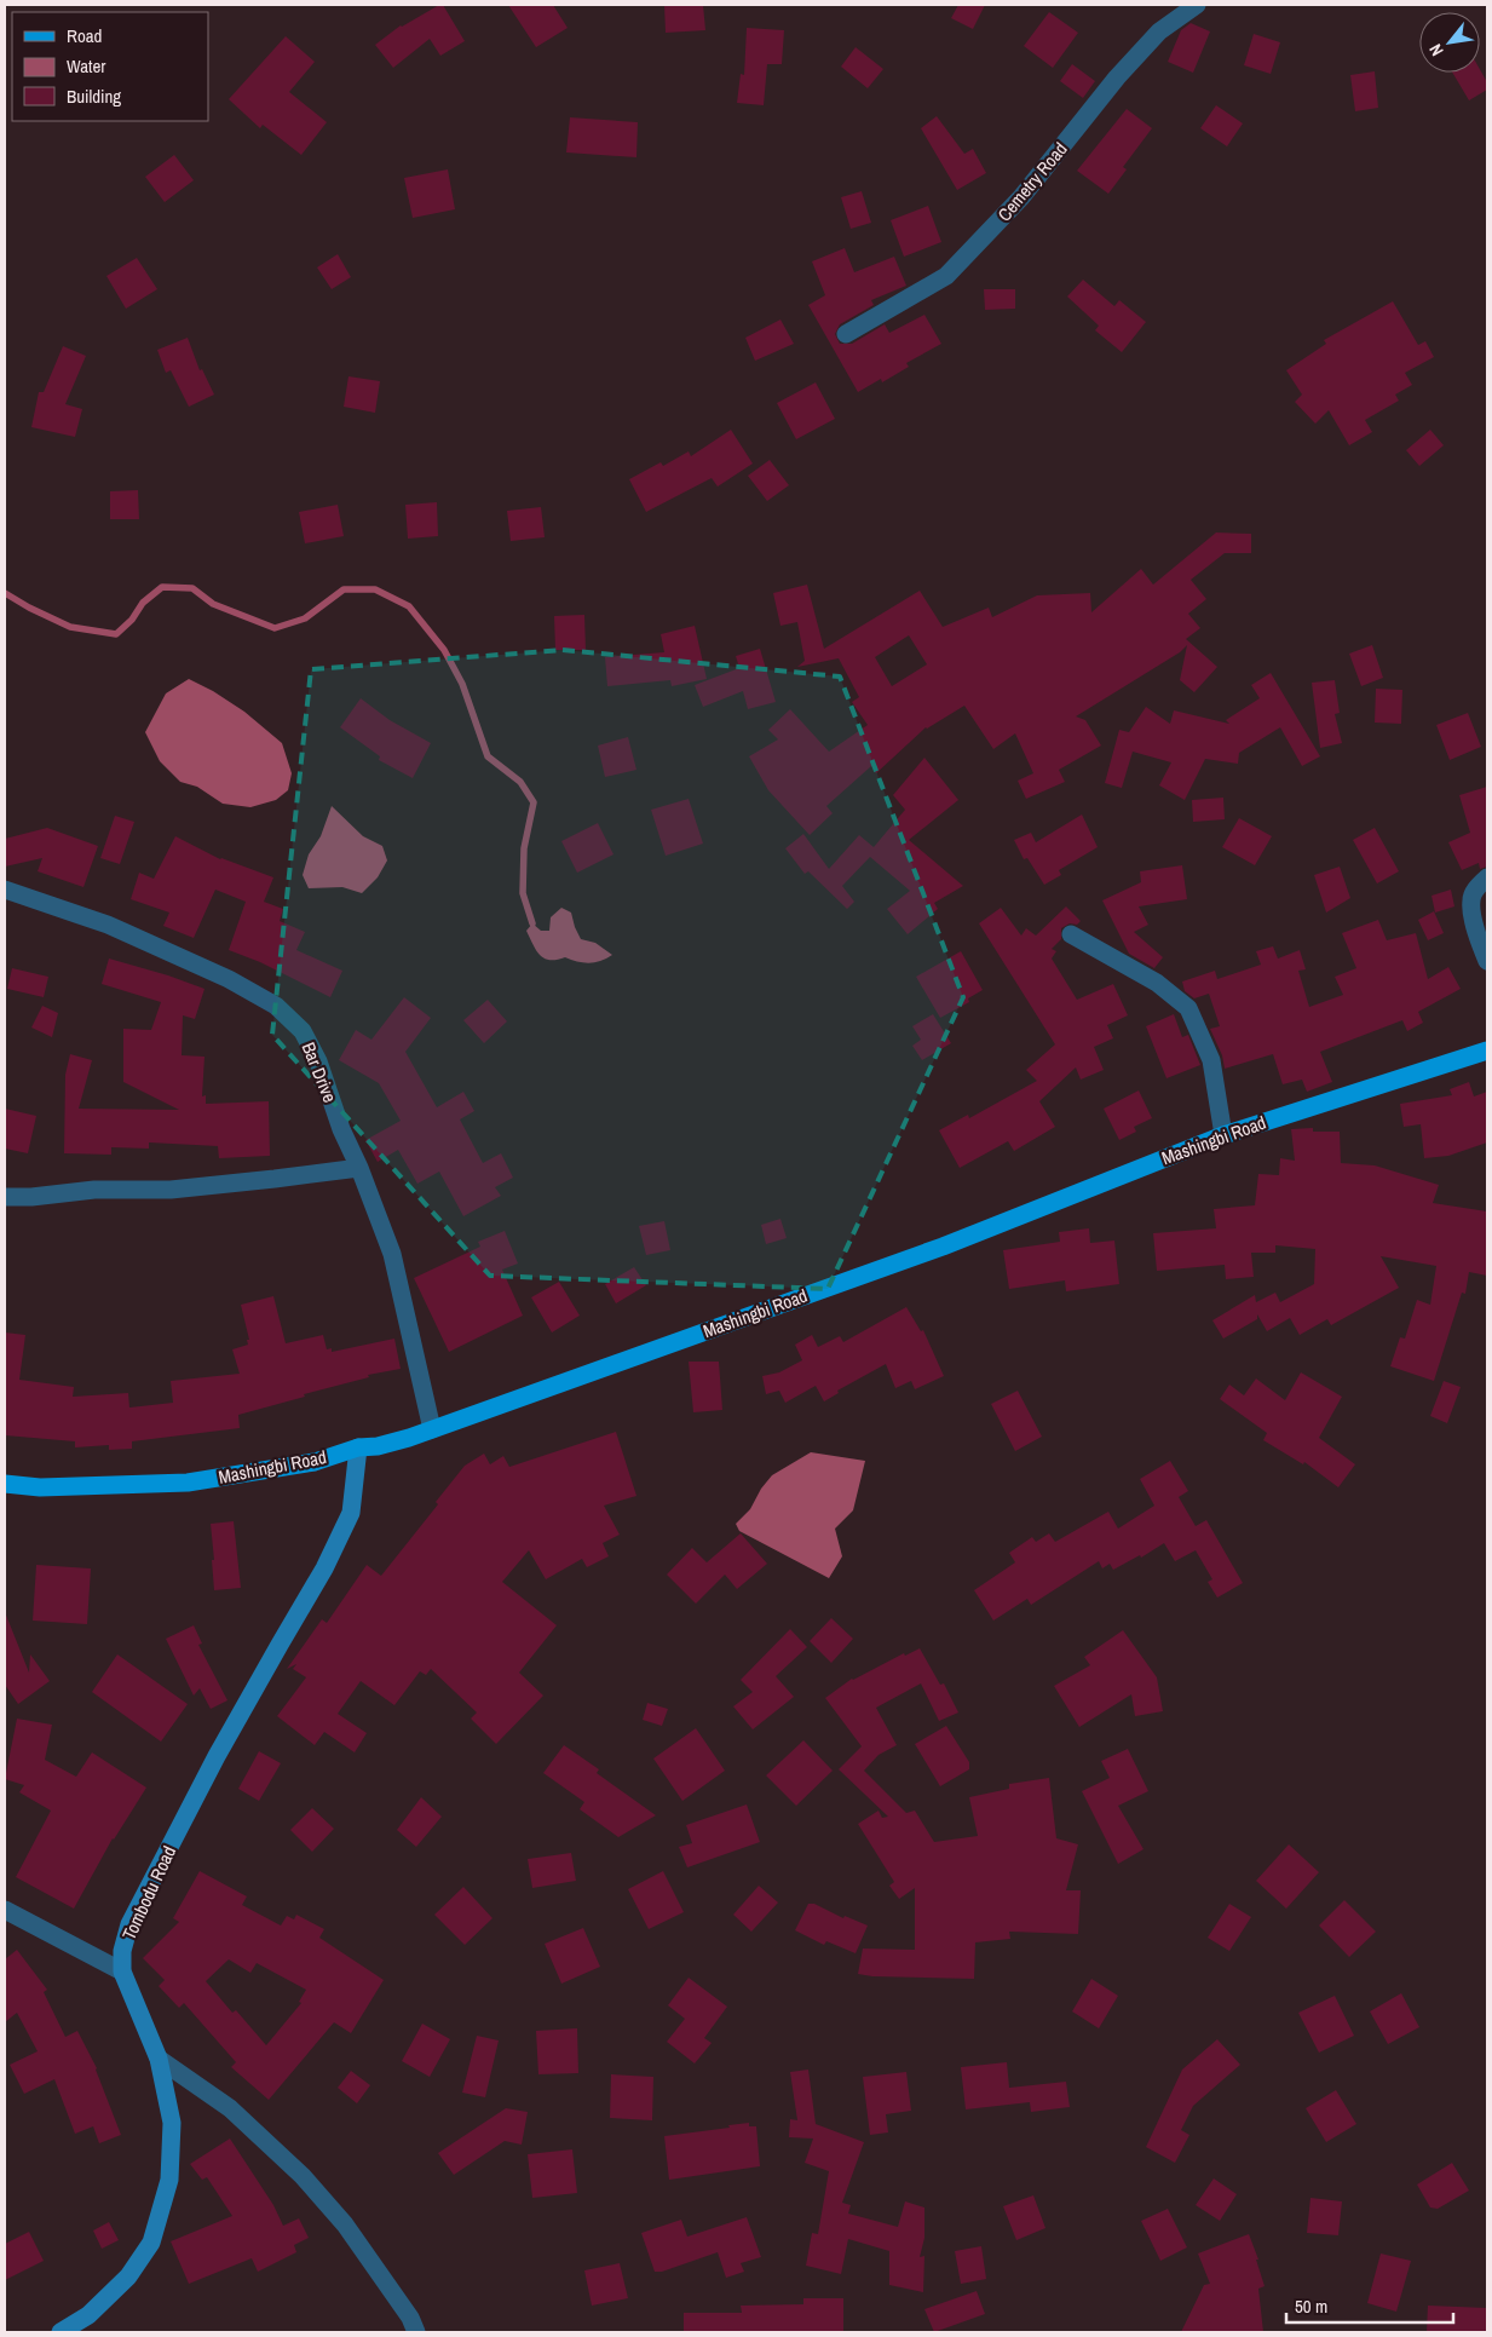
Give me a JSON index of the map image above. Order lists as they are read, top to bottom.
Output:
{
  "streets": {
    "main road": ["Mashingbi Road", "Tombodu Road"],
    "street": ["Cemetry Road", "Bar Drive"]
  },
  "crossings": [
    ["Bar Drive", "Mashingbi Road"],
    ["Mashingbi Road", "Tombodu Road"]
  ],
  "legend": ["Road", "Water", "Building"],
  "scale_bar": "50 m",
  "north": "bottom left"
}
